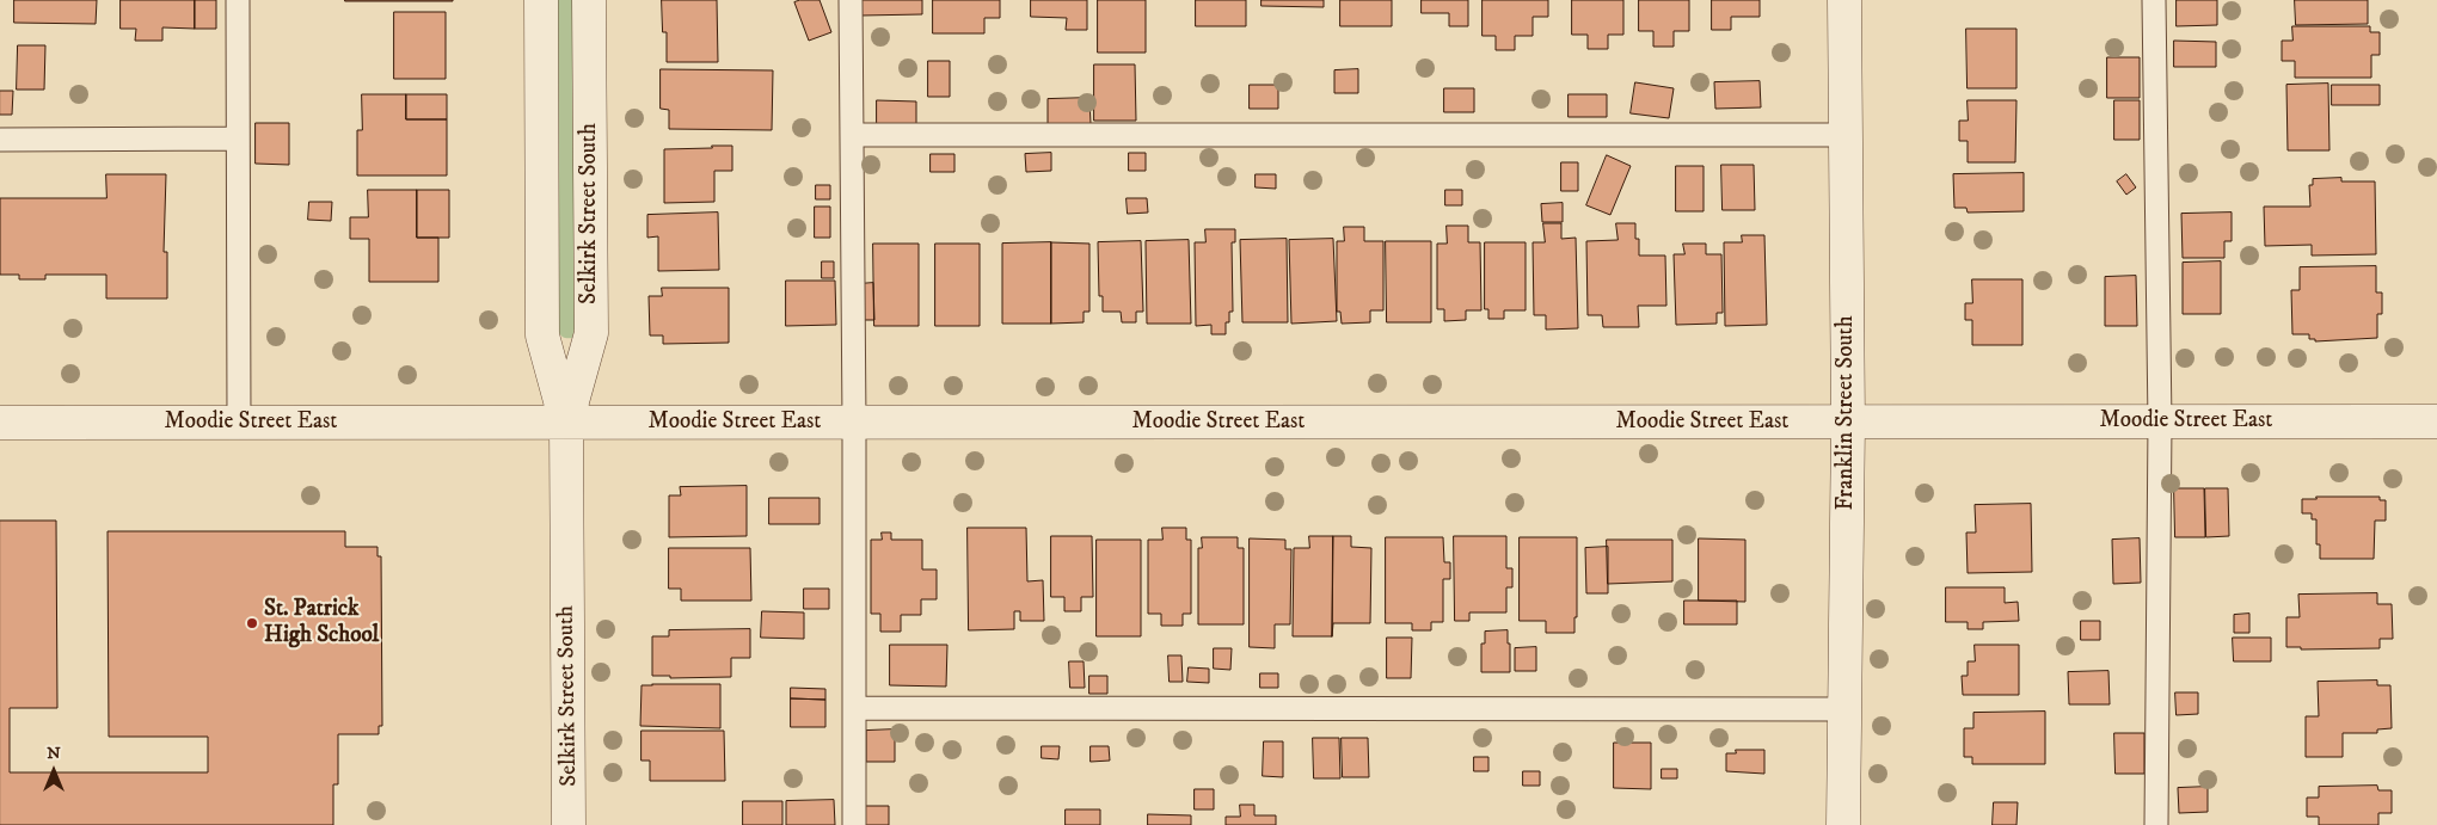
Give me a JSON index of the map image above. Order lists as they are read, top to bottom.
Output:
{
  "streets": {
    "street": ["Selkirk Street South", "Franklin Street South", "Moodie Street East"]
  },
  "crossings": [
    ["Selkirk Street South", "Moodie Street East"],
    ["Franklin Street South", "Moodie Street East"]
  ],
  "places": ["St. Patrick High School"],
  "north": "top"
}
